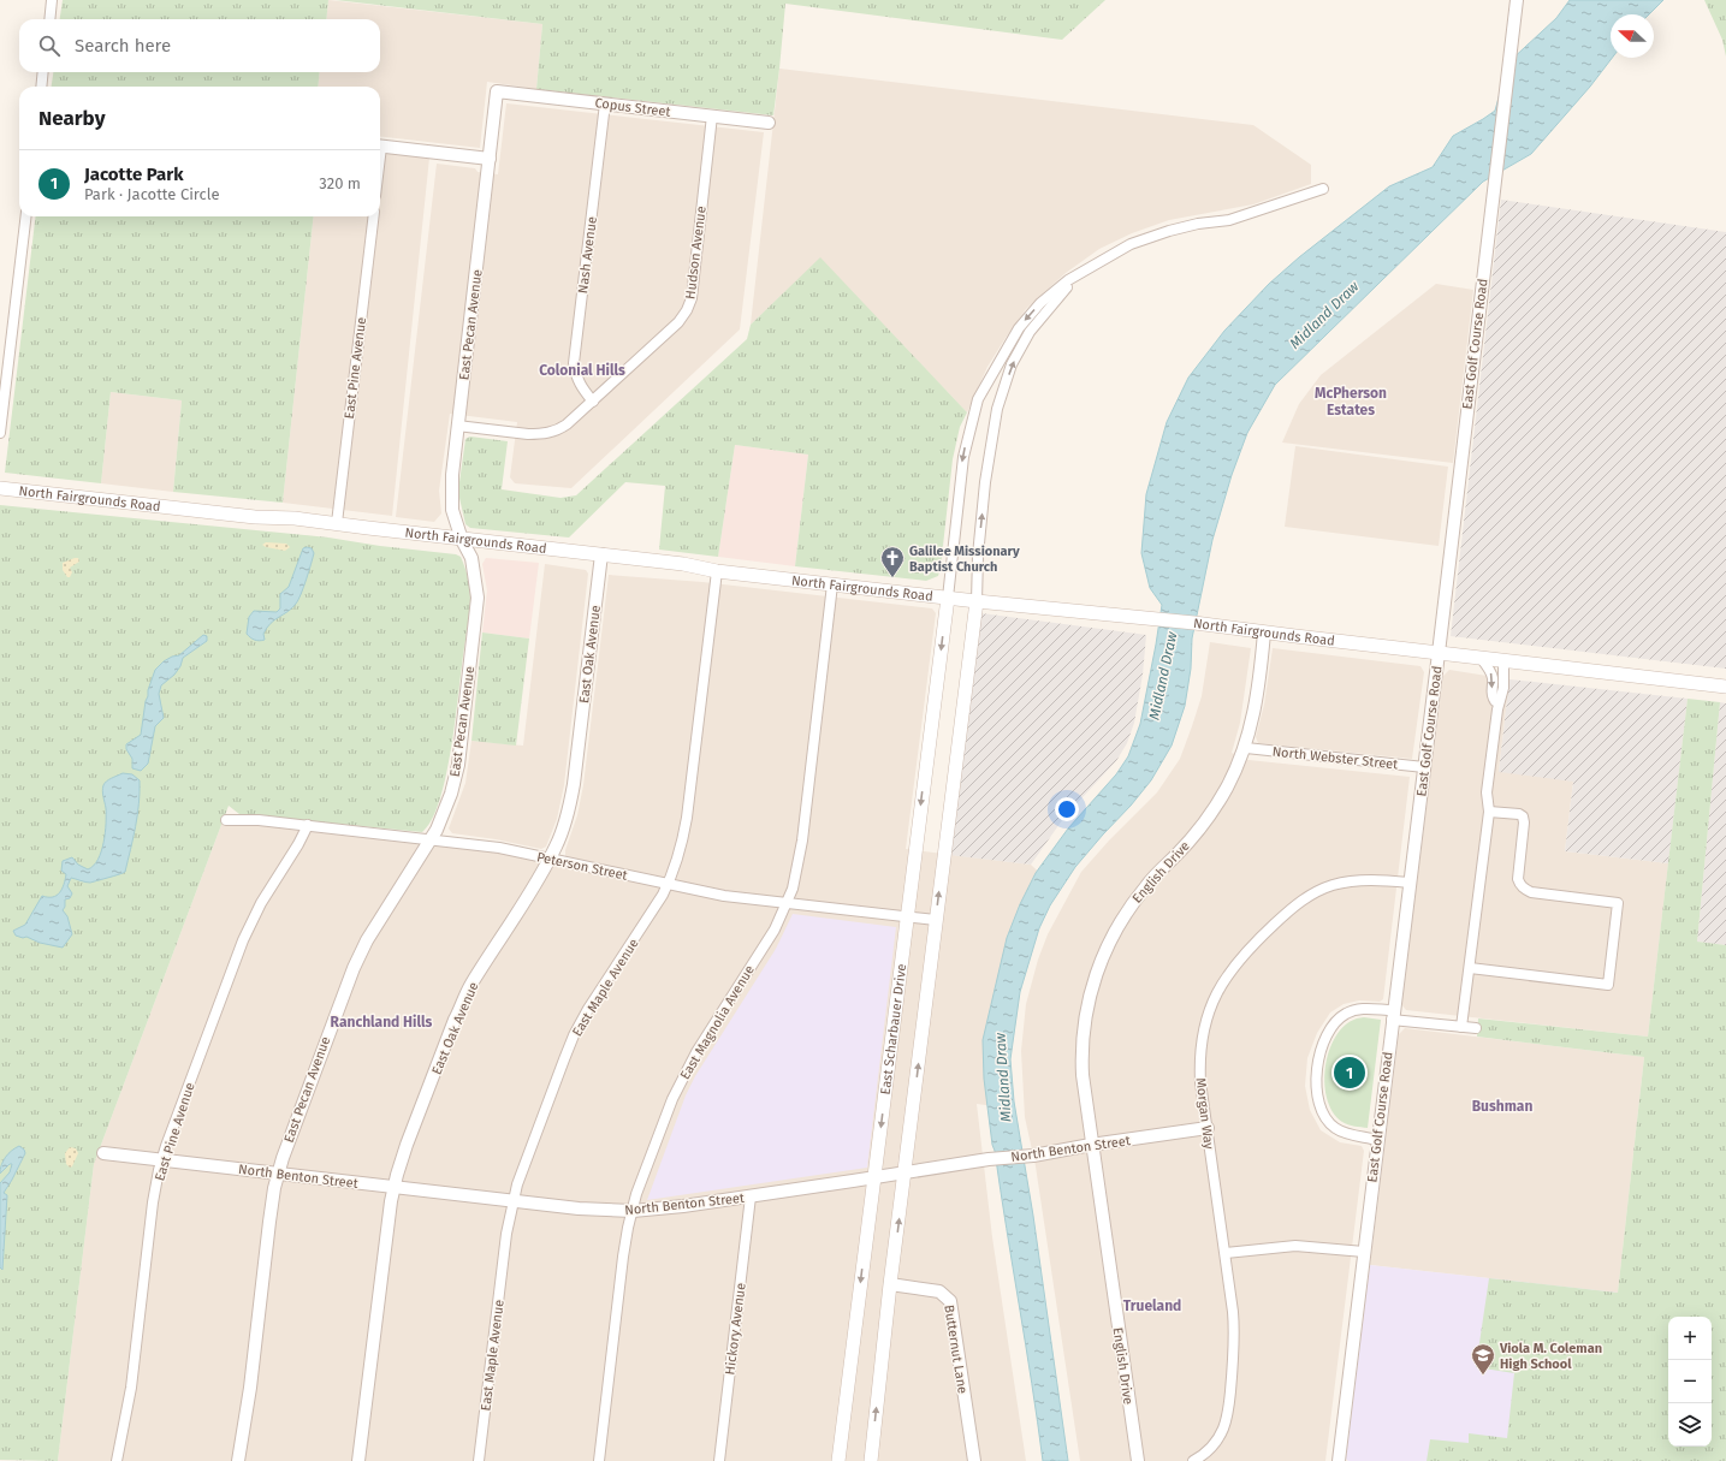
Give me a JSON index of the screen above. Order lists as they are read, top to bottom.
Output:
{
  "streets": {
    "main road": ["North Fairgrounds Road", "East Scharbauer Drive"],
    "street": [
      "Copus Street",
      "Hudson Avenue",
      "Nash Avenue",
      "East Pecan Avenue",
      "East Golf Course Road",
      "East Pine Avenue",
      "East Oak Avenue",
      "North Webster Street",
      "Peterson Street",
      "English Drive",
      "East Maple Avenue",
      "East Magnolia Avenue",
      "Morgan Way",
      "North Benton Street",
      "Hickory Avenue",
      "Butternut Lane"
    ]
  },
  "crossings": [
    ["Copus Street", "Hudson Avenue"],
    ["Copus Street", "Nash Avenue"],
    ["Copus Street", "East Pecan Avenue"],
    ["Hudson Avenue", "Nash Avenue"],
    ["Hudson Avenue", "East Pecan Avenue"],
    ["East Pecan Avenue", "North Fairgrounds Road"],
    ["East Pecan Avenue", "Peterson Street"],
    ["East Pecan Avenue", "North Benton Street"],
    ["East Golf Course Road", "North Fairgrounds Road"],
    ["East Golf Course Road", "North Webster Street"],
    ["East Golf Course Road", "Morgan Way"],
    ["East Pine Avenue", "North Fairgrounds Road"],
    ["East Pine Avenue", "Peterson Street"],
    ["East Pine Avenue", "North Benton Street"],
    ["North Fairgrounds Road", "East Oak Avenue"],
    ["North Fairgrounds Road", "English Drive"],
    ["North Fairgrounds Road", "East Maple Avenue"],
    ["North Fairgrounds Road", "East Magnolia Avenue"],
    ["North Fairgrounds Road", "East Scharbauer Drive"],
    ["East Oak Avenue", "Peterson Street"],
    ["East Oak Avenue", "North Benton Street"],
    ["North Webster Street", "English Drive"],
    ["Peterson Street", "East Maple Avenue"],
    ["Peterson Street", "East Magnolia Avenue"],
    ["Peterson Street", "East Scharbauer Drive"],
    ["English Drive", "North Benton Street"],
    ["East Maple Avenue", "North Benton Street"],
    ["East Magnolia Avenue", "North Benton Street"],
    ["East Scharbauer Drive", "North Benton Street"],
    ["Morgan Way", "North Benton Street"],
    ["North Benton Street", "Hickory Avenue"]
  ],
  "districts": [
    "Colonial Hills",
    "McPherson Estates",
    "Ranchland Hills",
    "Bushman",
    "Trueland"
  ],
  "water": ["Midland Draw"],
  "places": {
    "church": ["Galilee Missionary Baptist Church"],
    "school or university": ["Viola M. Coleman High School"]
  },
  "north": "left",
  "page": {
    "search": "Search here",
    "heading": "Nearby",
    "list": [
      {
        "mark": "1",
        "name": "Jacotte Park",
        "note": "Park · Jacotte Circle",
        "value": "320 m"
      }
    ],
    "pins": "1",
    "map_buttons": ["+", "−"]
  }
}
